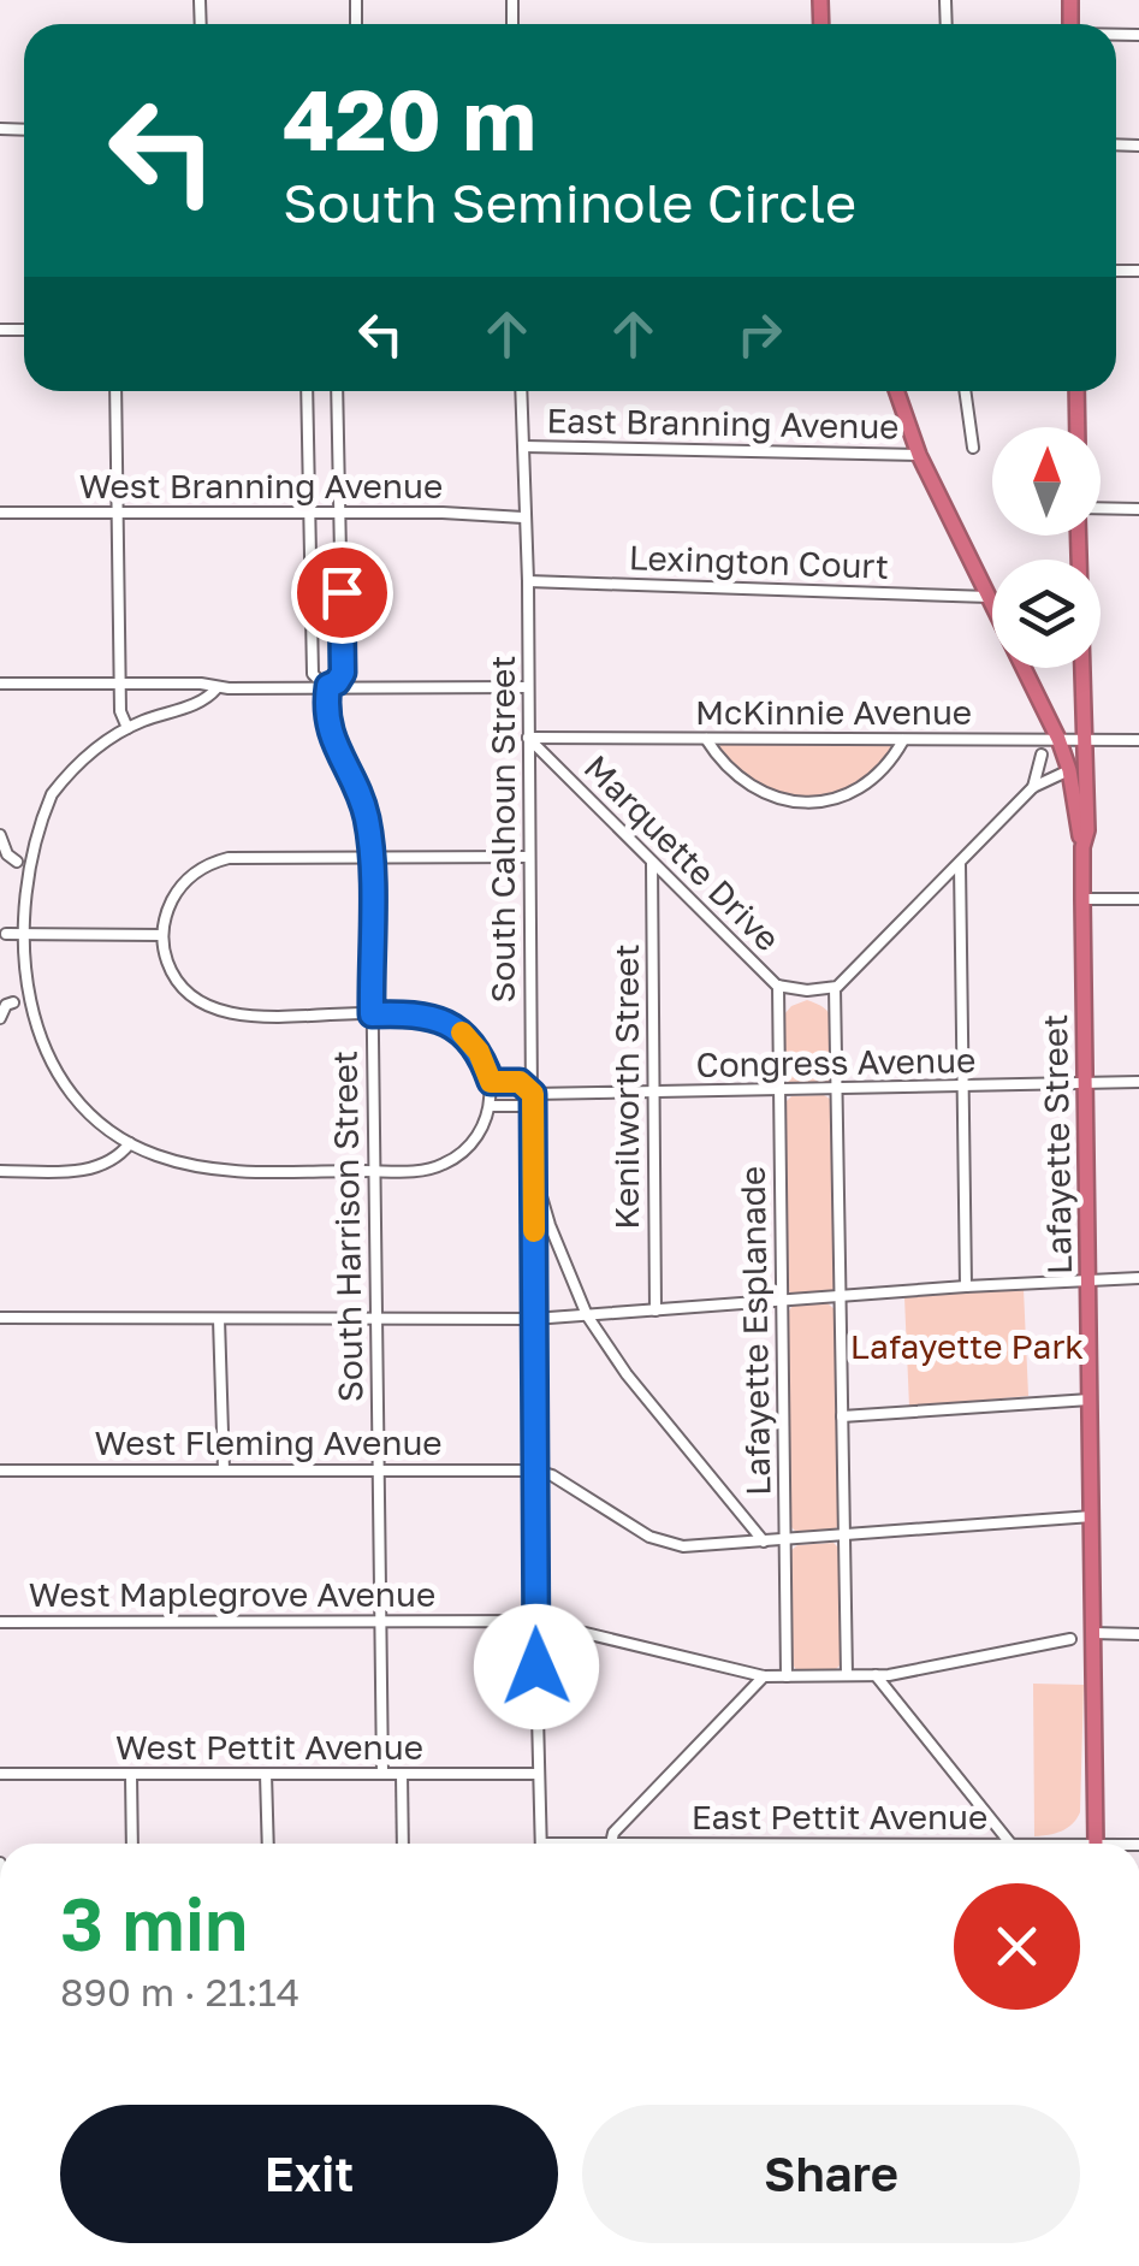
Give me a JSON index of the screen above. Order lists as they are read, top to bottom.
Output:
{
  "streets": {
    "highway": ["Lafayette Street"],
    "street": [
      "East Branning Avenue",
      "West Branning Avenue",
      "Lexington Court",
      "McKinnie Avenue",
      "South Calhoun Street",
      "Marquette Drive",
      "Congress Avenue",
      "Kenilworth Street",
      "South Harrison Street",
      "Lafayette Esplanade",
      "West Fleming Avenue",
      "West Maplegrove Avenue",
      "West Pettit Avenue",
      "East Pettit Avenue"
    ]
  },
  "crossings": [
    ["East Branning Avenue", "South Calhoun Street"],
    ["West Branning Avenue", "South Calhoun Street"],
    ["West Branning Avenue", "South Harrison Street"],
    ["Lexington Court", "South Calhoun Street"],
    ["McKinnie Avenue", "South Calhoun Street"],
    ["McKinnie Avenue", "Marquette Drive"],
    ["McKinnie Avenue", "Lafayette Street"],
    ["South Calhoun Street", "Marquette Drive"],
    ["South Calhoun Street", "Congress Avenue"],
    ["South Calhoun Street", "West Fleming Avenue"],
    ["South Calhoun Street", "West Maplegrove Avenue"],
    ["South Calhoun Street", "West Pettit Avenue"],
    ["South Calhoun Street", "East Pettit Avenue"],
    ["Marquette Drive", "Kenilworth Street"],
    ["Marquette Drive", "Lafayette Esplanade"],
    ["Congress Avenue", "Kenilworth Street"],
    ["Congress Avenue", "Lafayette Street"],
    ["Congress Avenue", "Lafayette Esplanade"],
    ["South Harrison Street", "West Fleming Avenue"],
    ["South Harrison Street", "West Maplegrove Avenue"],
    ["South Harrison Street", "West Pettit Avenue"],
    ["Lafayette Esplanade", "West Maplegrove Avenue"]
  ],
  "parks": ["Lafayette Park"],
  "north": "top",
  "page": {
    "turn": ["420 m", "South Seminole Circle"],
    "heading": ["3 min", "890 m · 21:14"],
    "buttons": ["Exit", "Share"]
  }
}
